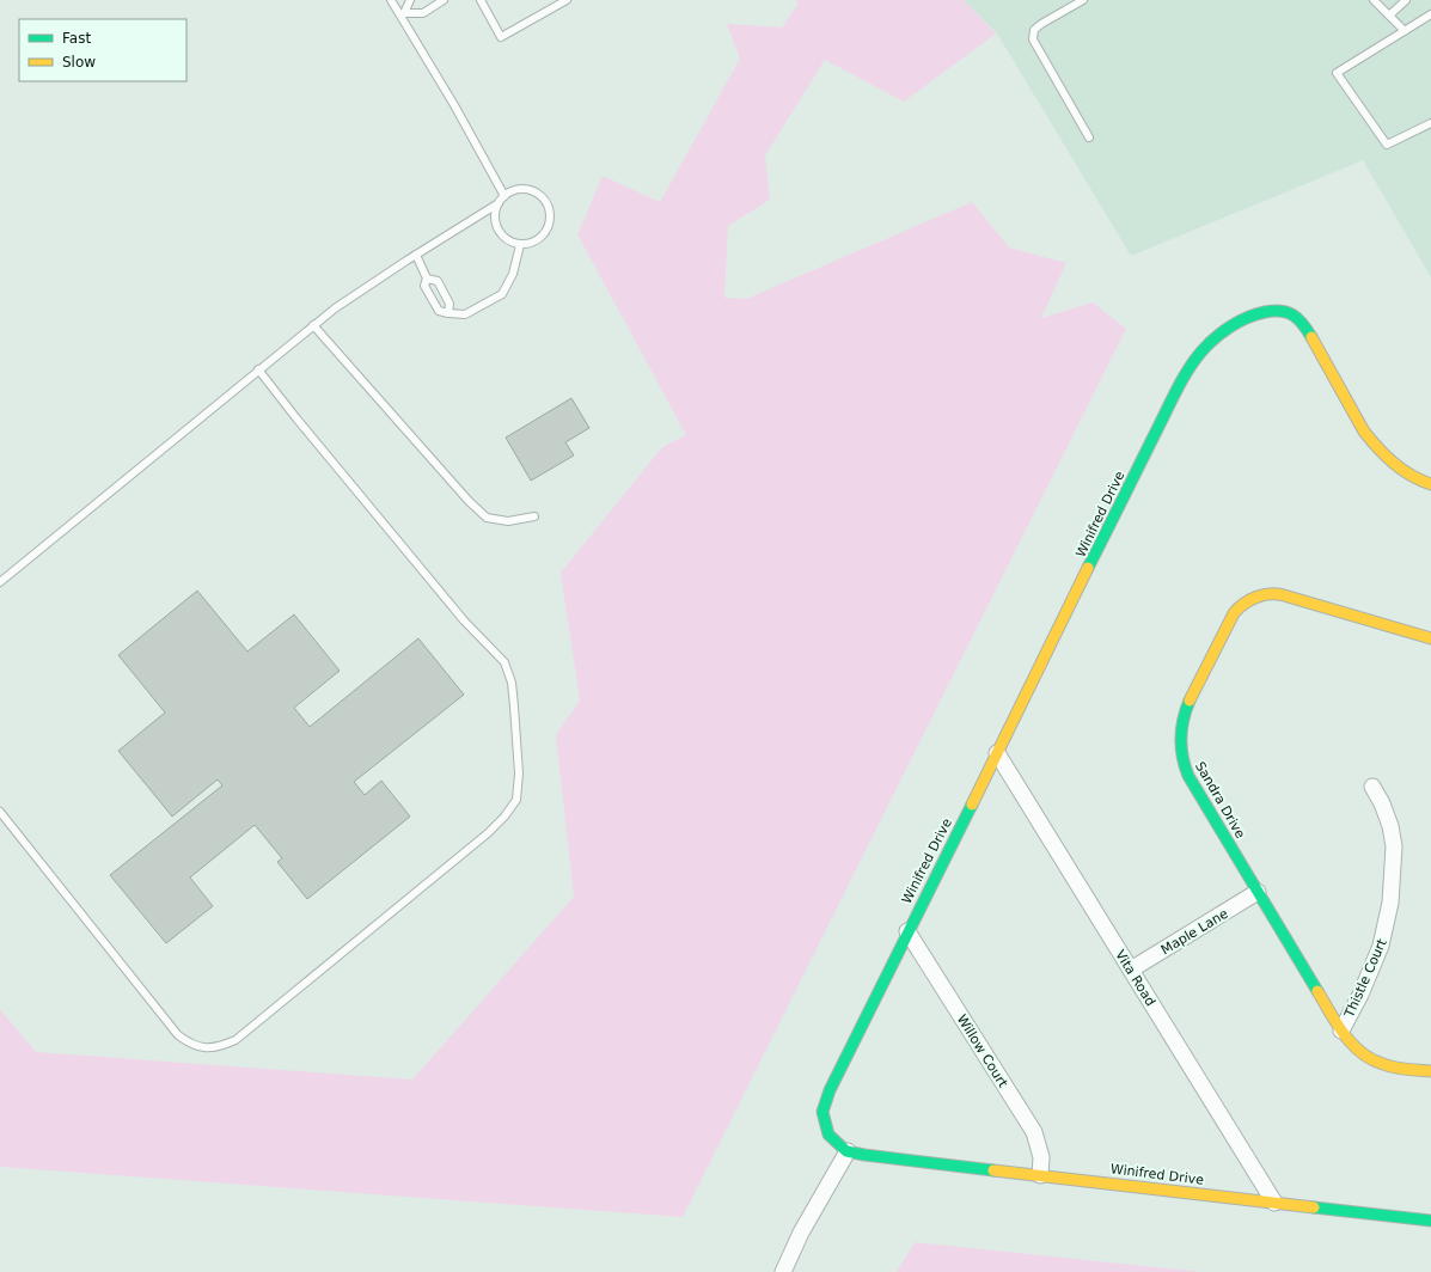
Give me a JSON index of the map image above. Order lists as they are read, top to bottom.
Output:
{
  "streets": {
    "street": [
      "Winifred Drive",
      "Sandra Drive",
      "Maple Lane",
      "Vita Road",
      "Thistle Court",
      "Willow Court"
    ]
  },
  "crossings": [
    ["Winifred Drive", "Vita Road"],
    ["Winifred Drive", "Willow Court"],
    ["Sandra Drive", "Maple Lane"],
    ["Sandra Drive", "Thistle Court"],
    ["Maple Lane", "Vita Road"]
  ],
  "legend": ["Fast", "Slow"]
}
